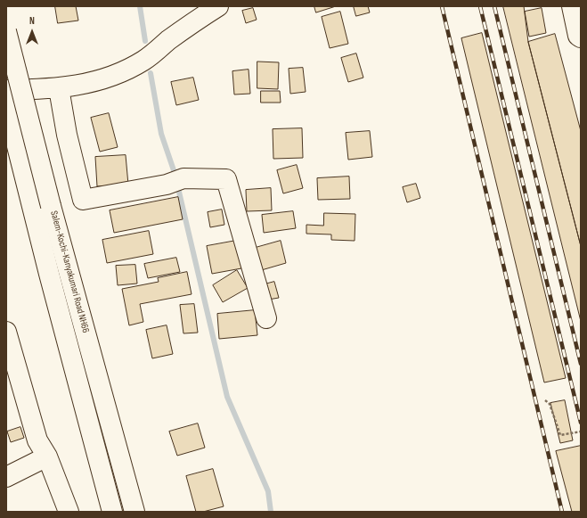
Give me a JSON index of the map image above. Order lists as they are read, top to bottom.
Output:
{
  "streets": {
    "main road": ["Salem-Kochi-Kanyakumari Road NH66"]
  },
  "north": "top"
}
